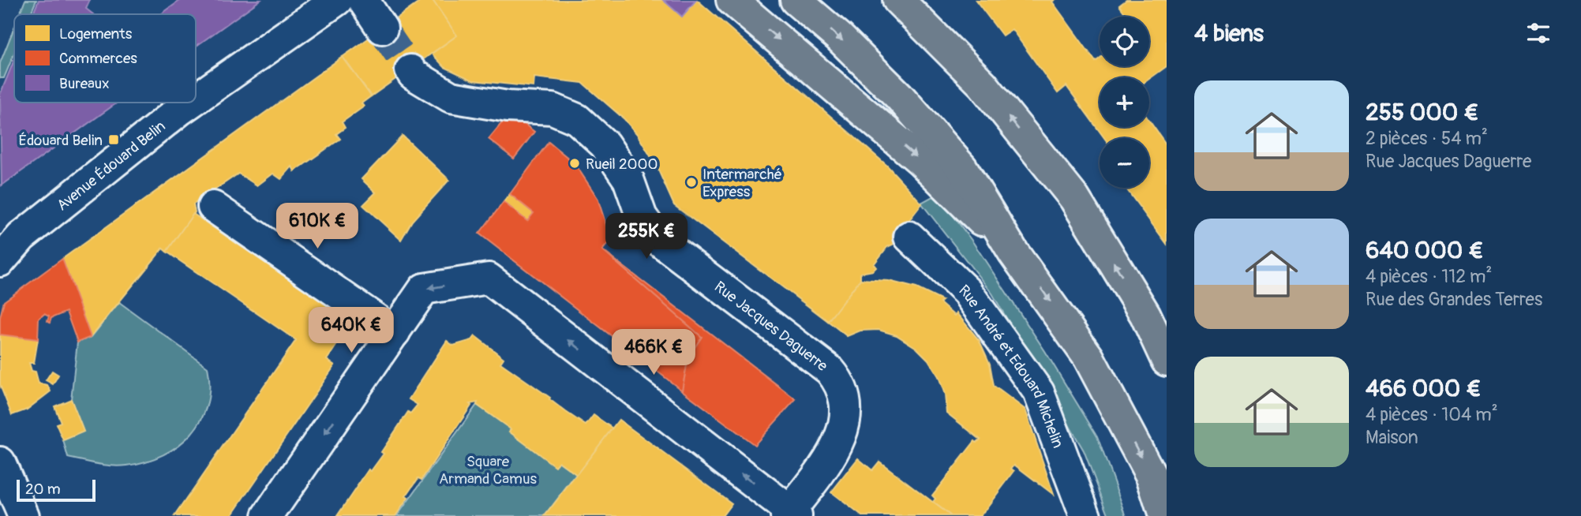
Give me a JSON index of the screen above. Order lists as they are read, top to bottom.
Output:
{
  "streets": {
    "street": ["Avenue Édouard Belin", "Rue Jacques Daguerre", "Rue André et Edouard Michelin"]
  },
  "parks": ["Square Armand Camus"],
  "places": {
    "transit": ["Édouard Belin"],
    "other": ["Rueil 2000", "Intermarché Express"]
  },
  "legend": ["Logements", "Commerces", "Bureaux"],
  "scale_bar": "20 m",
  "page": {
    "heading": "4 biens",
    "map_buttons": ["+", "−"],
    "list": [
      {
        "name": "255 000 €",
        "note": "2 pièces · 54 m² · Rue Jacques Daguerre"
      },
      {
        "name": "640 000 €",
        "note": "4 pièces · 112 m² · Rue des Grandes Terres"
      },
      {
        "name": "466 000 €",
        "note": "4 pièces · 104 m² · Maison"
      }
    ],
    "price": [
      "610K €",
      "255K €",
      "640K €",
      "466K €"
    ],
    "scale": "20 m"
  }
}
